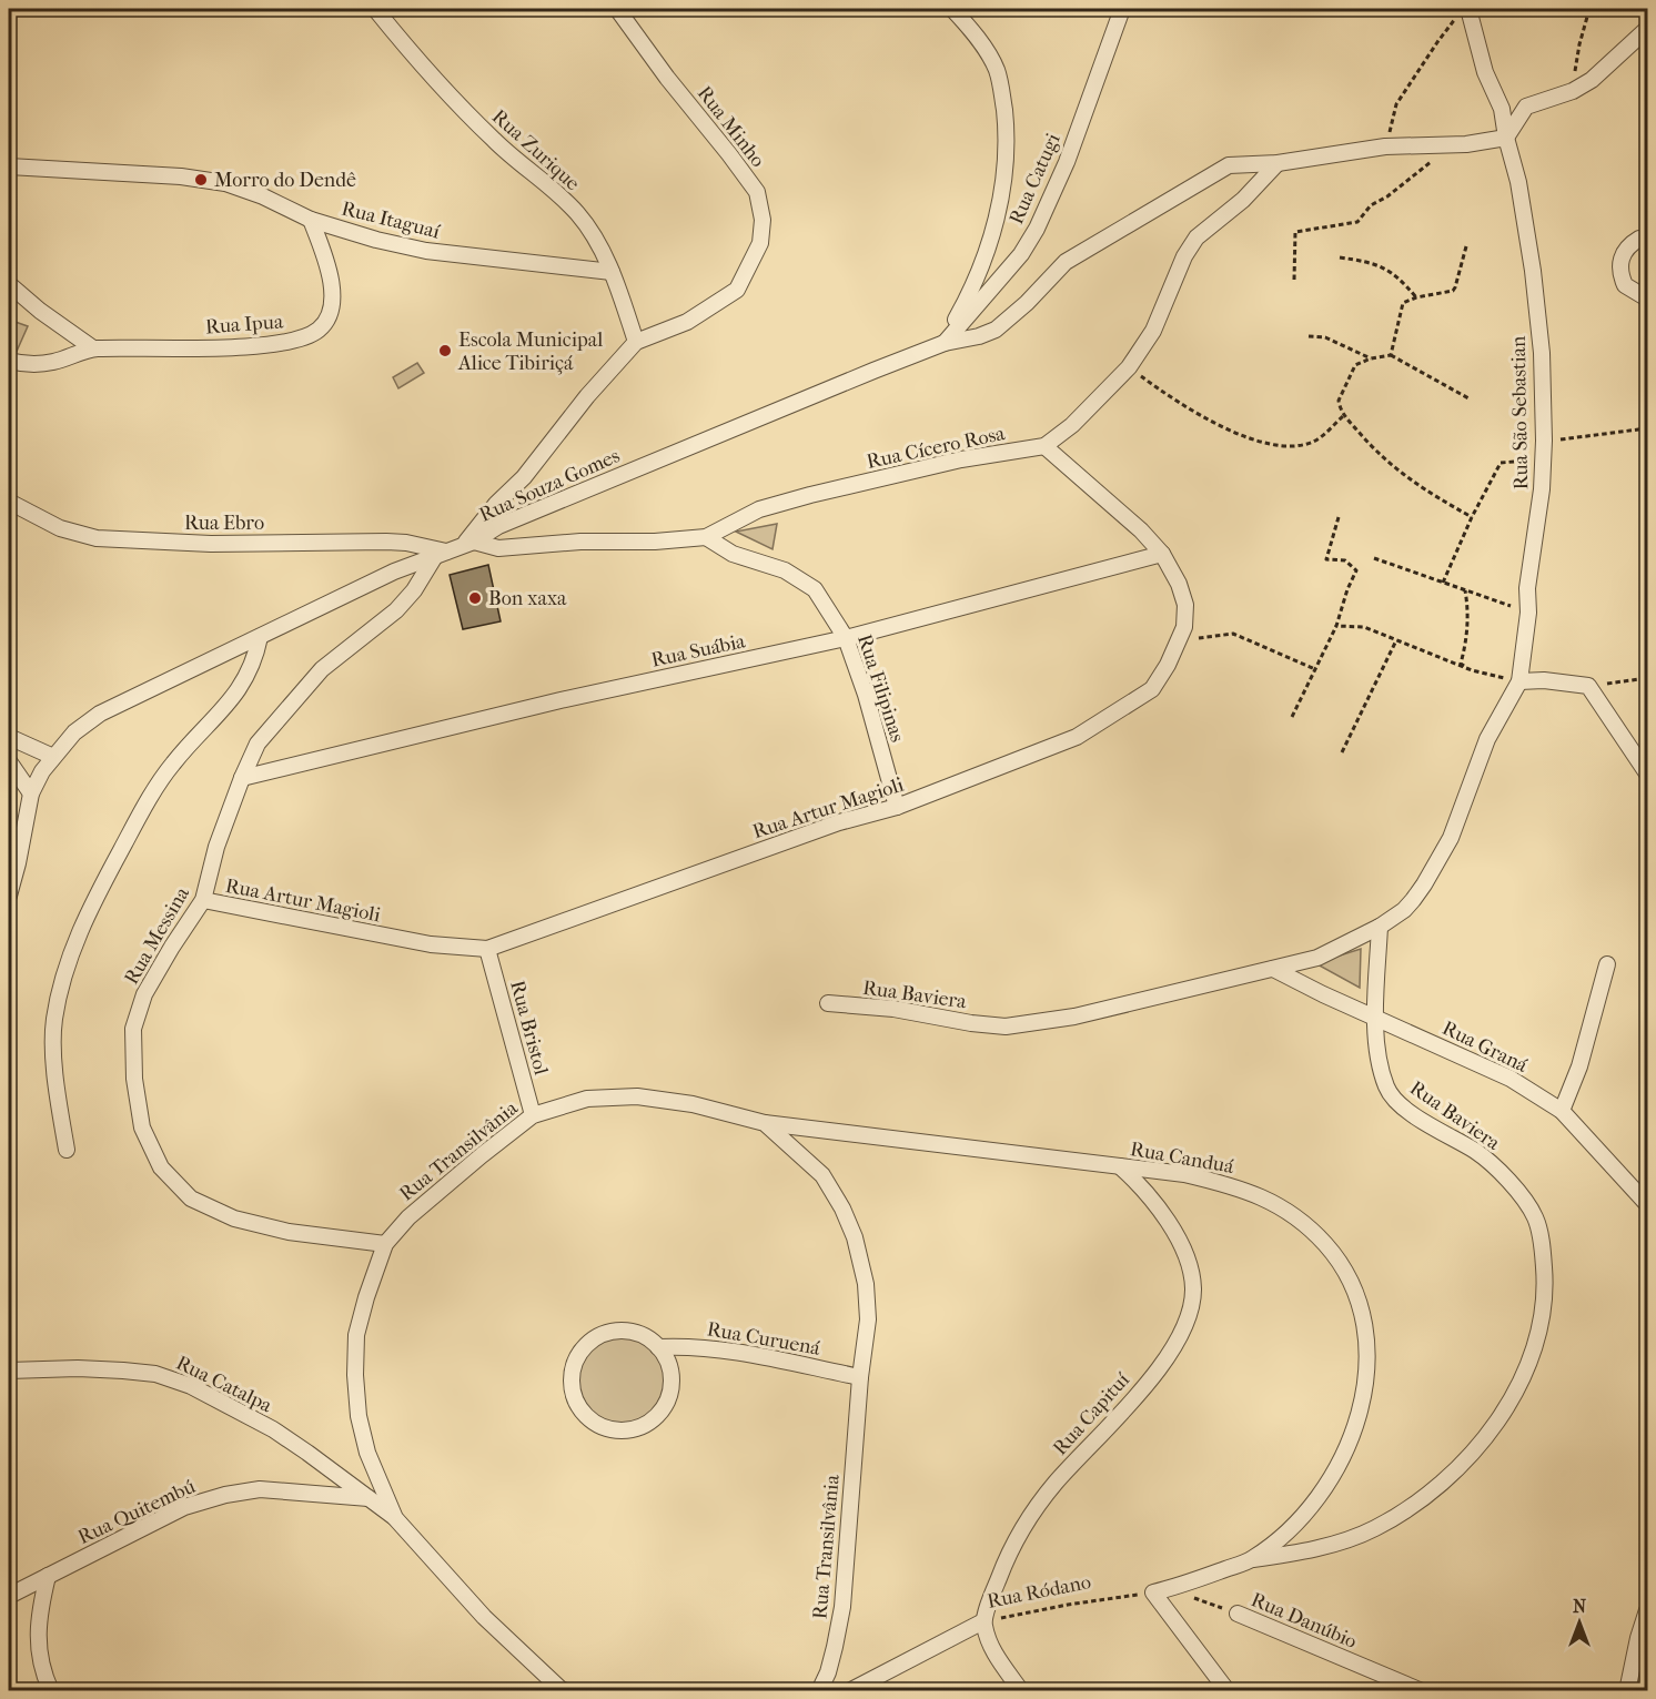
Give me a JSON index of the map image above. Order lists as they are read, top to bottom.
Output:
{
  "streets": {
    "street": [
      "Rua Minho",
      "Rua Zurique",
      "Rua Catugi",
      "Rua Itaguaí",
      "Rua Ipua",
      "Rua São Sebastian",
      "Rua Cícero Rosa",
      "Rua Souza Gomes",
      "Rua Ebro",
      "Rua Suábia",
      "Rua Filipinas",
      "Rua Artur Magioli",
      "Rua Messina",
      "Rua Baviera",
      "Rua Bristol",
      "Rua Graná",
      "Rua Transilvânia",
      "Rua Canduá",
      "Rua Curuená",
      "Rua Catalpa",
      "Rua Capituí",
      "Rua Quitembú",
      "Rua Ródano",
      "Rua Danúbio"
    ]
  },
  "crossings": [
    ["Rua Minho", "Rua Zurique"],
    ["Rua Zurique", "Rua Itaguaí"],
    ["Rua Catugi", "Rua Souza Gomes"],
    ["Rua Itaguaí", "Rua Ipua"],
    ["Rua São Sebastian", "Rua Souza Gomes"],
    ["Rua São Sebastian", "Rua Baviera"],
    ["Rua Cícero Rosa", "Rua Souza Gomes"],
    ["Rua Cícero Rosa", "Rua Filipinas"],
    ["Rua Cícero Rosa", "Rua Artur Magioli"],
    ["Rua Souza Gomes", "Rua Ebro"],
    ["Rua Souza Gomes", "Rua Messina"],
    ["Rua Ebro", "Rua Messina"],
    ["Rua Suábia", "Rua Filipinas"],
    ["Rua Suábia", "Rua Artur Magioli"],
    ["Rua Suábia", "Rua Messina"],
    ["Rua Filipinas", "Rua Artur Magioli"],
    ["Rua Artur Magioli", "Rua Messina"],
    ["Rua Artur Magioli", "Rua Bristol"],
    ["Rua Messina", "Rua Transilvânia"],
    ["Rua Baviera", "Rua Graná"],
    ["Rua Baviera", "Rua Canduá"],
    ["Rua Bristol", "Rua Transilvânia"],
    ["Rua Transilvânia", "Rua Canduá"],
    ["Rua Transilvânia", "Rua Curuená"],
    ["Rua Transilvânia", "Rua Catalpa"],
    ["Rua Canduá", "Rua Capituí"],
    ["Rua Canduá", "Rua Danúbio"],
    ["Rua Catalpa", "Rua Quitembú"],
    ["Rua Capituí", "Rua Ródano"]
  ],
  "places": ["Morro do Dendê", "Escola Municipal Alice Tibiriçá", "Bon xaxa"],
  "north": "top"
}
